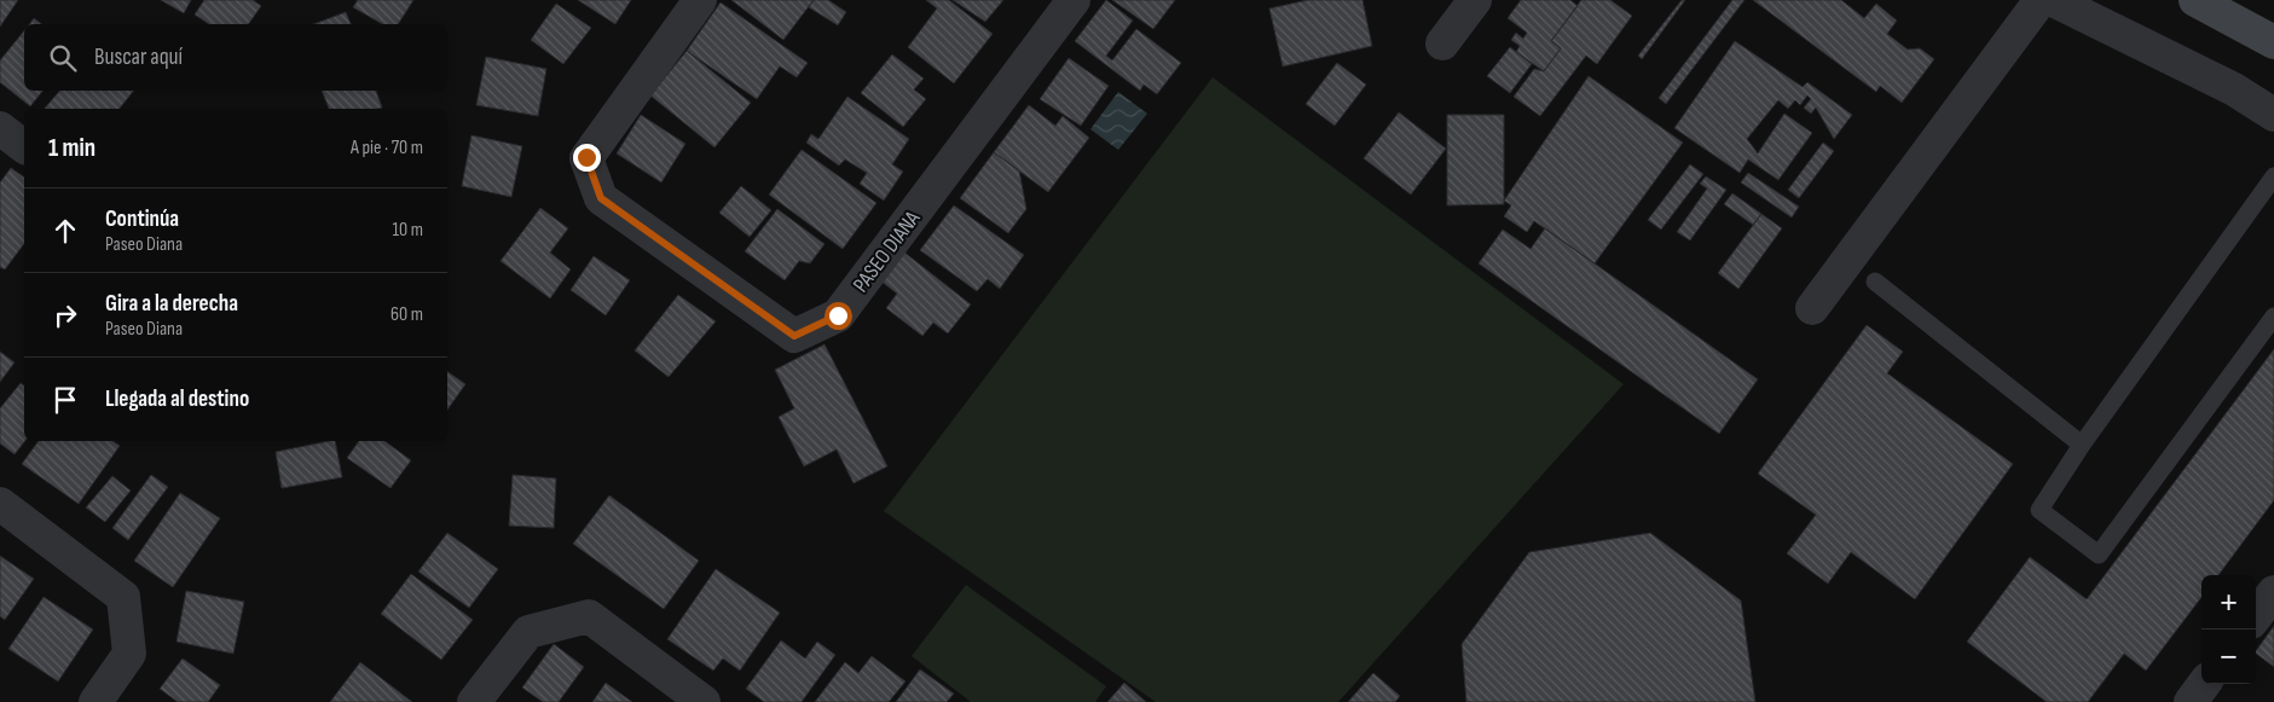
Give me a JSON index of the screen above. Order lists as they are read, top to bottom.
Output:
{
  "streets": {
    "street": ["PASEO DIANA"]
  },
  "page": {
    "search": "Buscar aquí",
    "heading": ["1 min", "A pie · 70 m"],
    "list": [
      ["Continúa", "Paseo Diana", "10 m"],
      ["Gira a la derecha", "Paseo Diana", "60 m"],
      "Llegada al destino"
    ],
    "map_buttons": ["+", "−"]
  }
}
